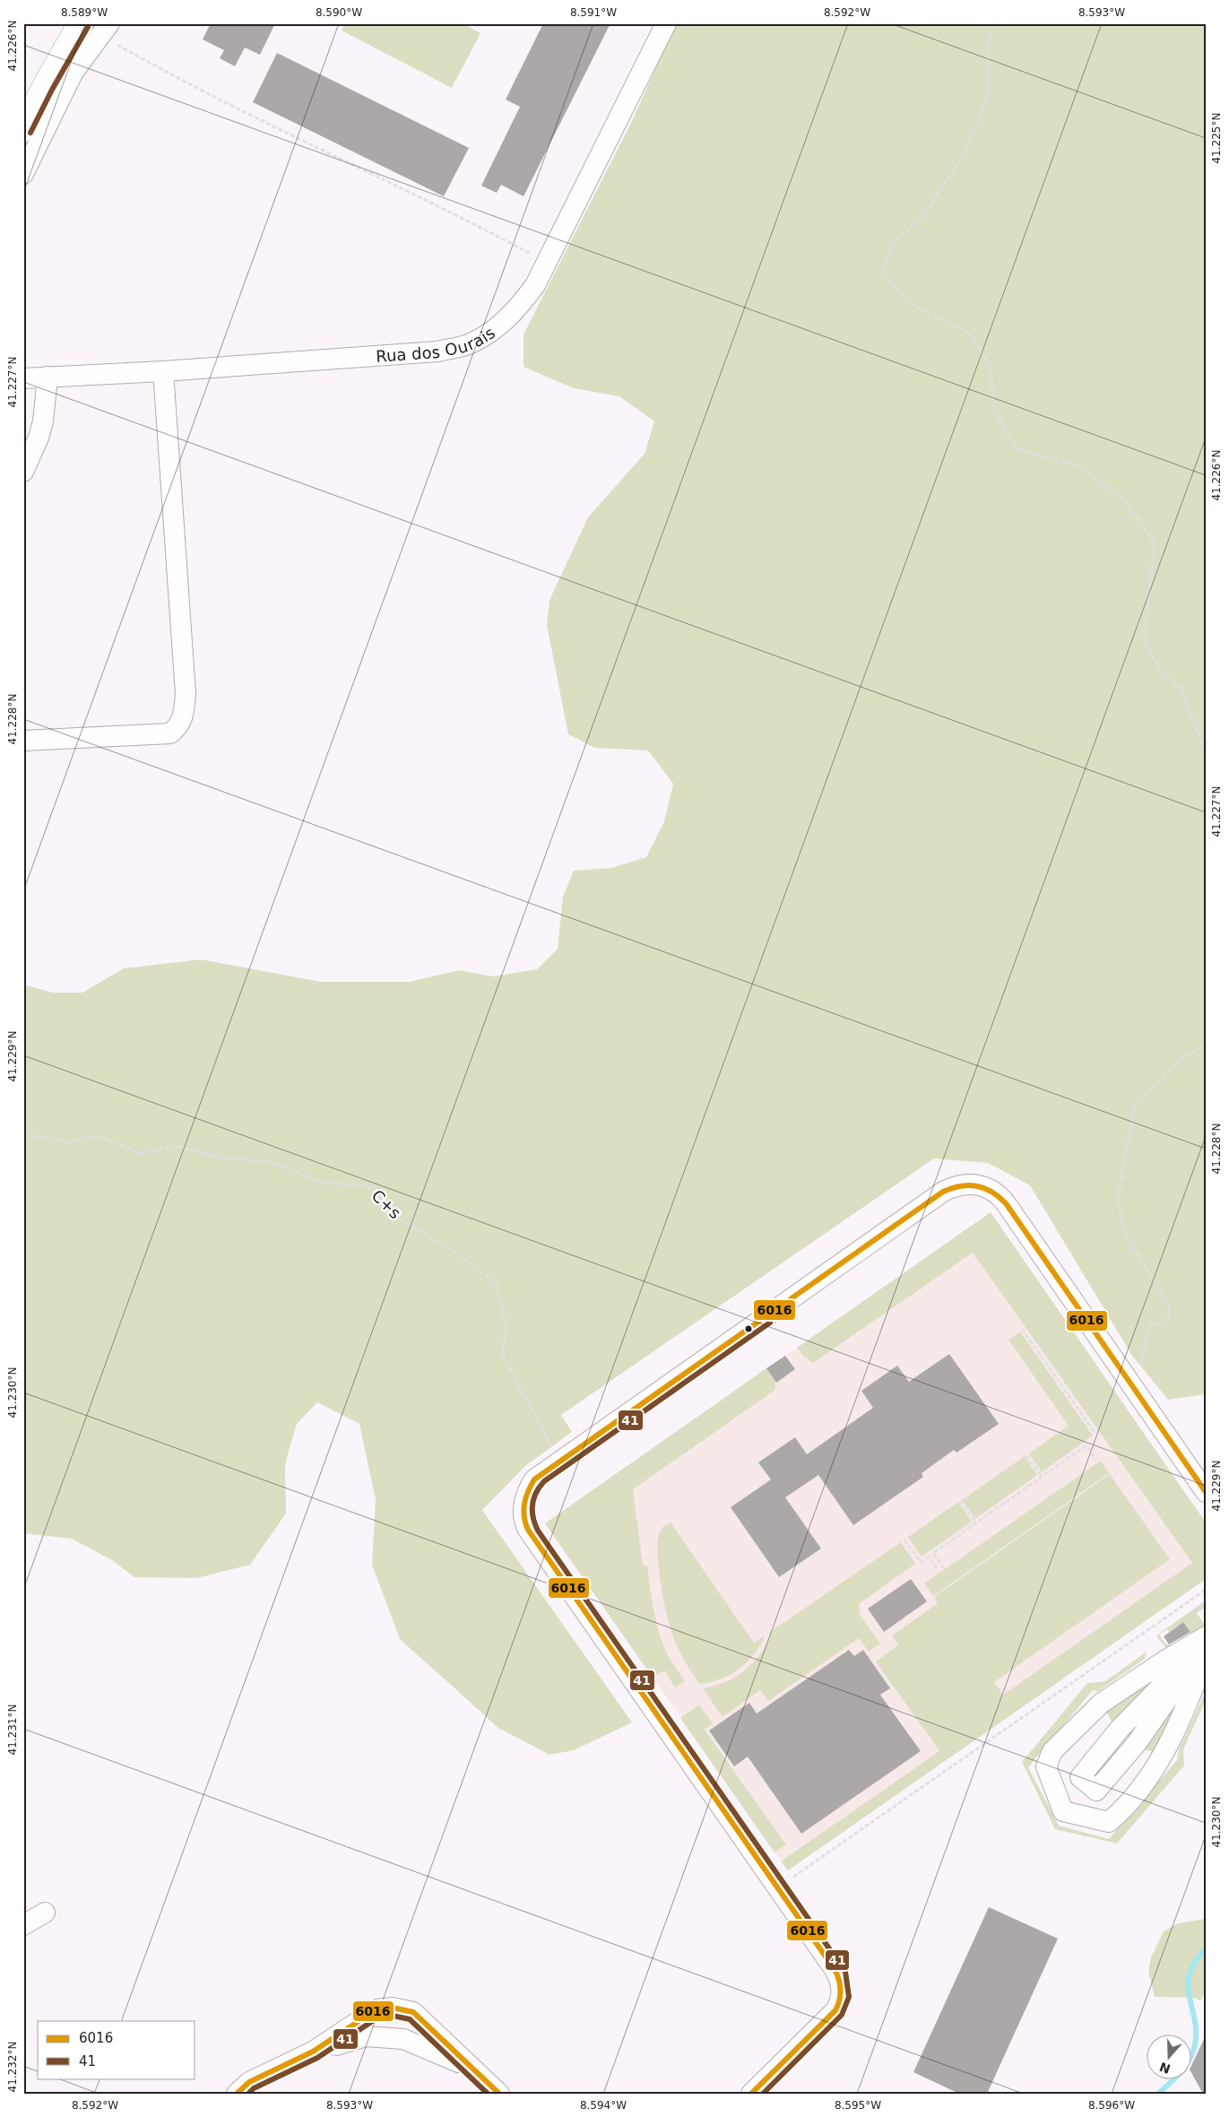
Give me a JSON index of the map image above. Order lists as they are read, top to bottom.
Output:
{
  "streets": {
    "street": ["Rua dos Ourais"],
    "path": ["C+s"]
  },
  "lines": ["transit line 41", "transit line 6016"],
  "legend": ["6016", "41"],
  "north": "bottom",
  "coordinates": [
    "8.589°W",
    "8.590°W",
    "8.591°W",
    "8.592°W",
    "8.593°W",
    "41.226°N",
    "41.225°N",
    "41.227°N",
    "41.228°N",
    "41.229°N",
    "41.230°N",
    "41.231°N",
    "41.232°N",
    "8.594°W",
    "8.595°W",
    "8.596°W"
  ]
}
